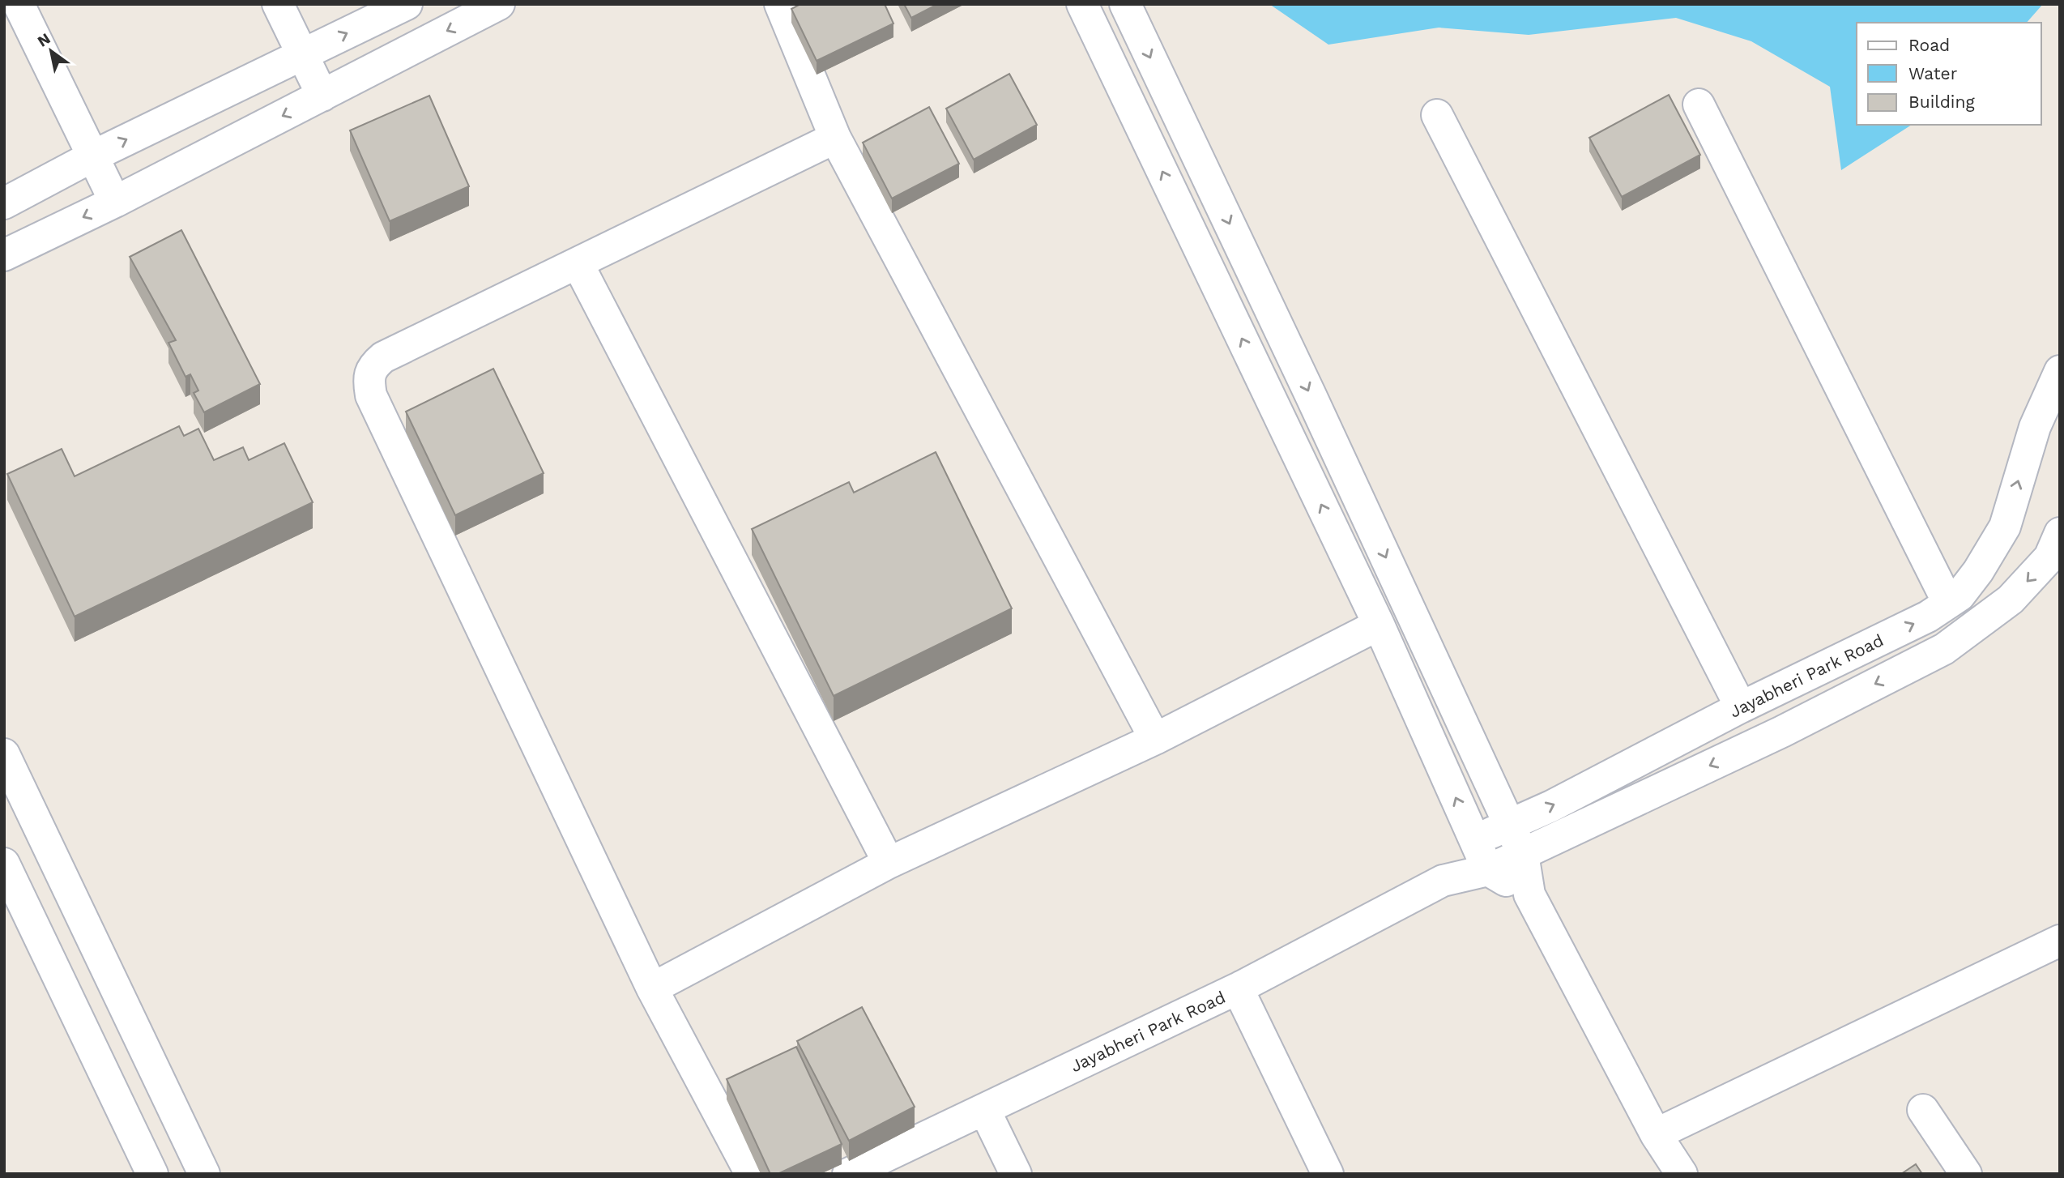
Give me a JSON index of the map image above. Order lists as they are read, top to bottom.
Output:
{
  "streets": {
    "street": ["Jayabheri Park Road"]
  },
  "legend": ["Road", "Water", "Building"],
  "north": "top left"
}
